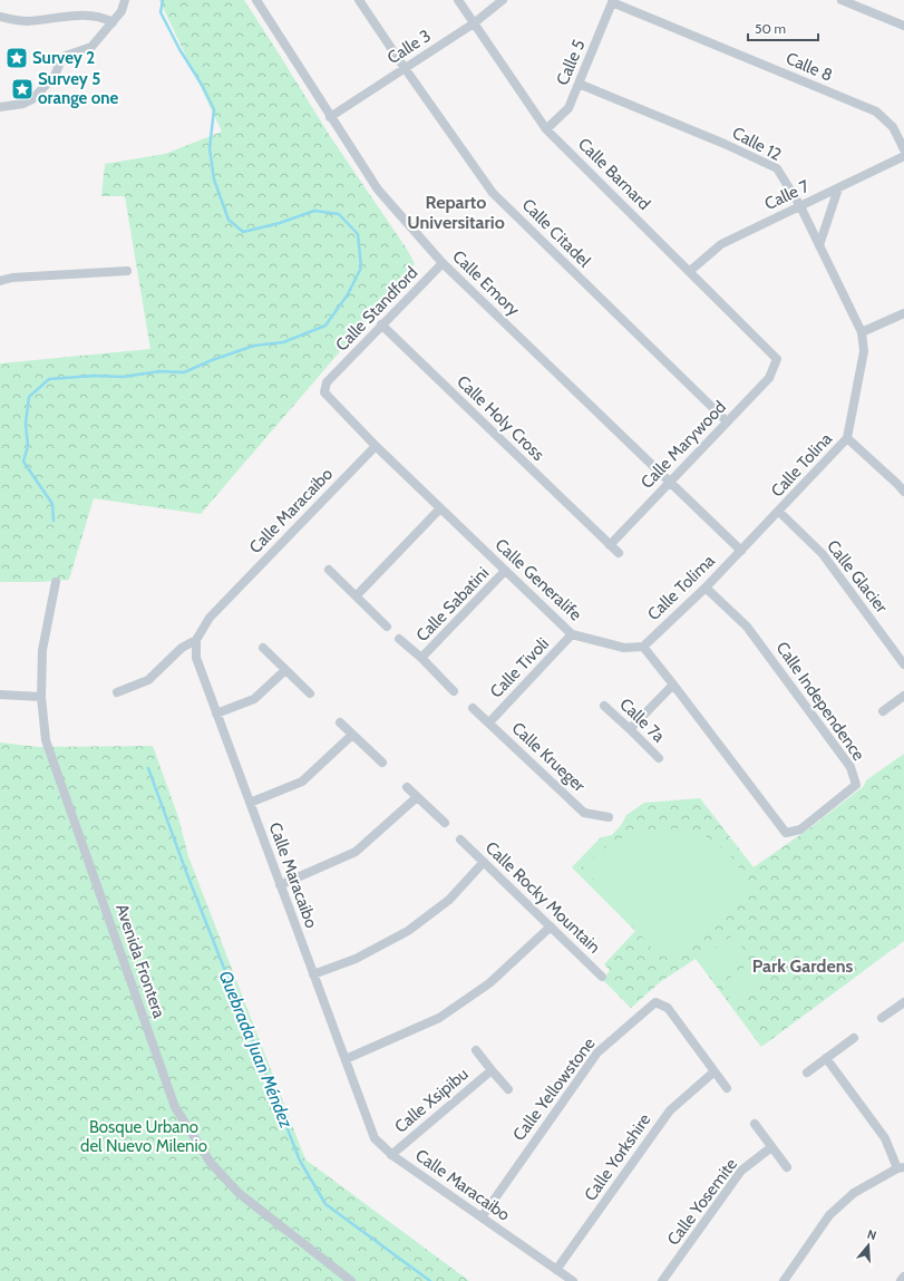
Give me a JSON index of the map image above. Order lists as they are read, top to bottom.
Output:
{
  "streets": {
    "street": [
      "Calle 3",
      "Calle 5",
      "Calle 8",
      "Calle 12",
      "Calle Barnard",
      "Calle 7",
      "Calle Citadel",
      "Calle Emory",
      "Calle Standford",
      "Calle Holy Cross",
      "Calle Marywood",
      "Calle Tolina",
      "Calle Maracaibo",
      "Calle Glacier",
      "Calle Generalife",
      "Calle Tolima",
      "Calle Sabatini",
      "Calle Tivoli",
      "Calle Independence",
      "Calle 7a",
      "Calle Krueger",
      "Calle Rocky Mountain",
      "Avenida Frontera",
      "Calle Yellowstone",
      "Calle Xsipibu",
      "Calle Yorkshire",
      "Calle Yosemite"
    ]
  },
  "crossings": [
    ["Calle 3", "Calle Barnard"],
    ["Calle 3", "Calle Citadel"],
    ["Calle 3", "Calle Emory"],
    ["Calle 5", "Calle 8"],
    ["Calle 5", "Calle 12"],
    ["Calle 5", "Calle Barnard"],
    ["Calle 12", "Calle 7"],
    ["Calle 12", "Calle Tolina"],
    ["Calle Barnard", "Calle 7"],
    ["Calle Barnard", "Calle Marywood"],
    ["Calle Citadel", "Calle Marywood"],
    ["Calle Emory", "Calle Standford"],
    ["Calle Emory", "Calle Marywood"],
    ["Calle Emory", "Calle Tolina"],
    ["Calle Emory", "Calle Tolima"],
    ["Calle Standford", "Calle Holy Cross"],
    ["Calle Standford", "Calle Generalife"],
    ["Calle Holy Cross", "Calle Marywood"],
    ["Calle Tolina", "Calle Glacier"],
    ["Calle Tolina", "Calle Tolima"],
    ["Calle Maracaibo", "Calle Generalife"],
    ["Calle Maracaibo", "Calle Yellowstone"],
    ["Calle Maracaibo", "Calle Xsipibu"],
    ["Calle Maracaibo", "Calle Yorkshire"],
    ["Calle Generalife", "Calle Tolima"],
    ["Calle Generalife", "Calle Sabatini"],
    ["Calle Generalife", "Calle Tivoli"],
    ["Calle Tolima", "Calle Independence"],
    ["Calle Tivoli", "Calle Krueger"],
    ["Calle Independence", "Calle 7a"],
    ["Calle Yellowstone", "Calle Yorkshire"]
  ],
  "districts": ["Reparto Universitario", "Park Gardens"],
  "water": ["Quebrada Juan Méndez"],
  "parks": ["Bosque Urbano del Nuevo Milenio"],
  "places": {
    "place": ["Survey 2", "Survey 5 orange one"]
  },
  "scale_bar": "50 m",
  "north": "top"
}
